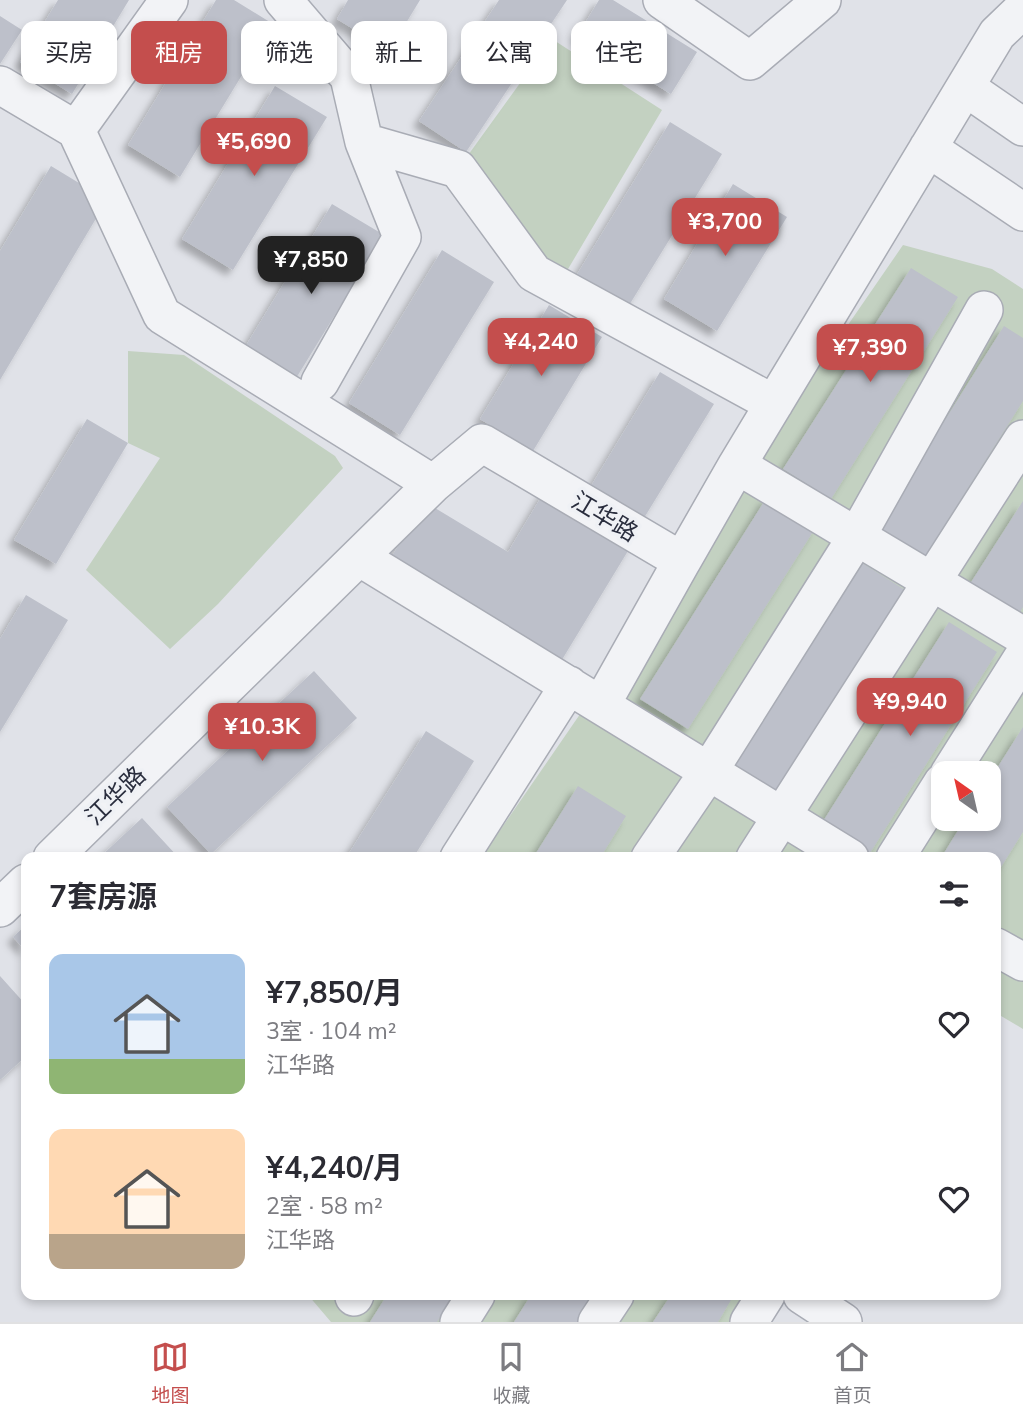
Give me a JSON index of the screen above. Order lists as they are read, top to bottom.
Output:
{
  "streets": {
    "street": ["江华路"]
  },
  "north": "top left",
  "page": {
    "chip": [
      "买房",
      "租房",
      "筛选",
      "新上",
      "公寓",
      "住宅"
    ],
    "price": [
      "¥5,690",
      "¥3,700",
      "¥7,850",
      "¥4,240",
      "¥7,390",
      "¥9,940",
      "¥10.3K"
    ],
    "heading": "7套房源",
    "list": [
      {
        "name": "¥7,850/月",
        "note": "3室 · 104 m² · 江华路"
      },
      {
        "name": "¥4,240/月",
        "note": "2室 · 58 m² · 江华路"
      }
    ],
    "tabs": ["地图", "收藏", "首页"]
  }
}
